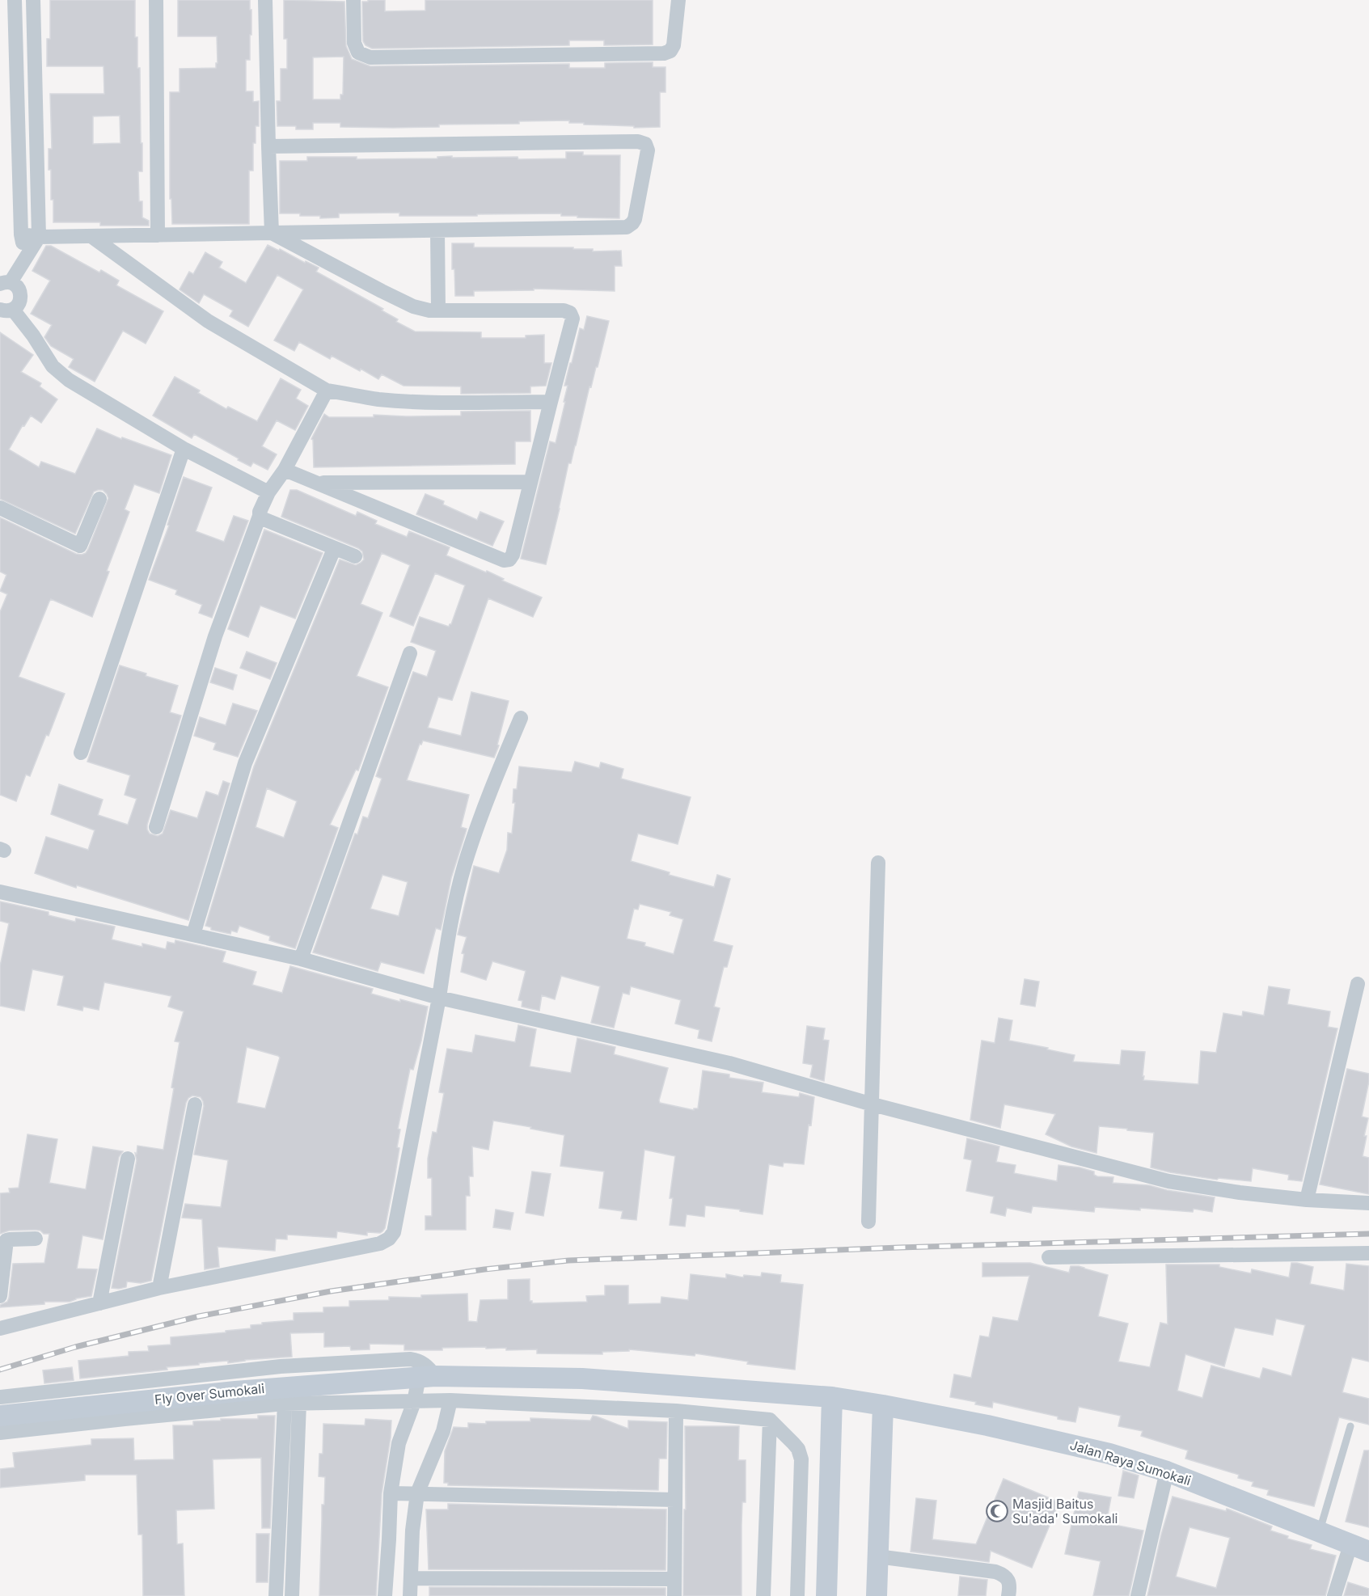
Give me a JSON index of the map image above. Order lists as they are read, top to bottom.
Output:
{
  "streets": {
    "main road": ["Fly Over Sumokali", "Jalan Raya Sumokali"]
  },
  "crossings": [
    ["Fly Over Sumokali", "Jalan Raya Sumokali"]
  ],
  "places": {
    "mosque": ["Masjid Baitus Su'ada' Sumokali"]
  }
}
